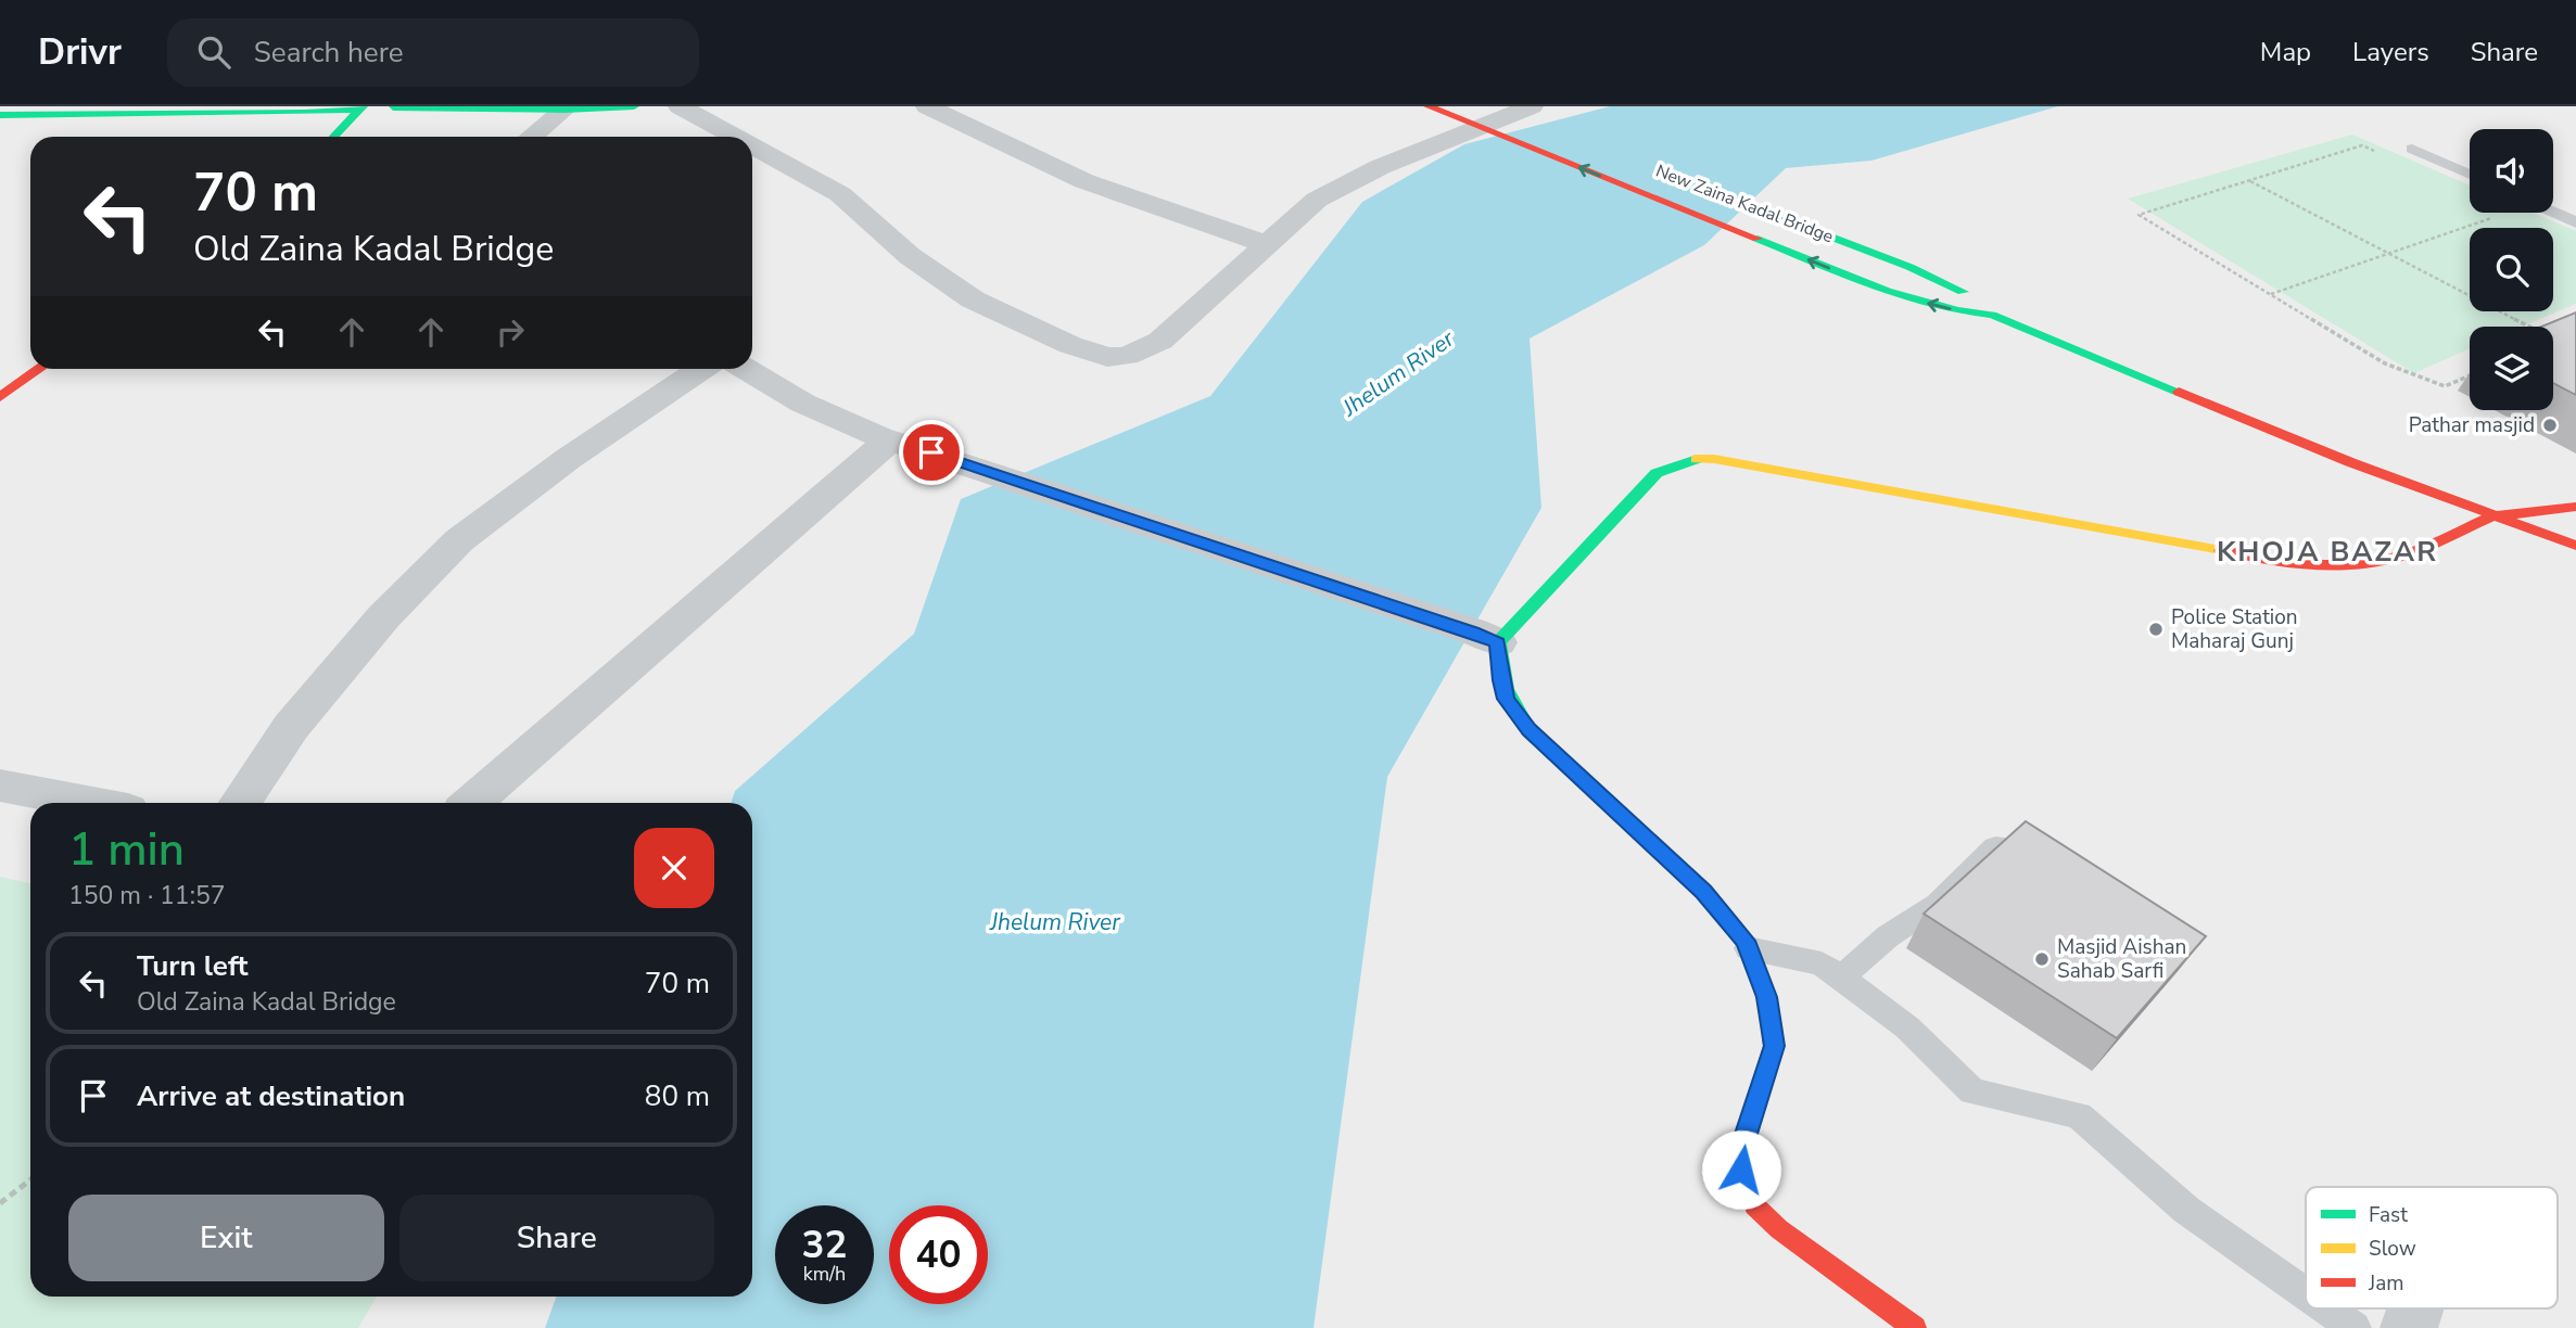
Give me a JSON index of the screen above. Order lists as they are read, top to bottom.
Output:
{
  "streets": {
    "street": ["New Zaina Kadal Bridge"]
  },
  "districts": ["KHOJA BAZAR"],
  "water": ["Jhelum River"],
  "places": ["Pathar masjid", "Police Station Maharaj Gunj", "Masjid Aishan Sahab Sarfi"],
  "legend": ["Fast", "Slow", "Jam"],
  "page": {
    "header": "Drivr",
    "search": "Search here",
    "nav": ["Map", "Layers", "Share"],
    "turn": ["70 m", "Old Zaina Kadal Bridge"],
    "heading": ["1 min", "150 m · 11:57"],
    "list": [
      {
        "name": "Turn left",
        "note": "Old Zaina Kadal Bridge",
        "value": "70 m"
      },
      {
        "name": "Arrive at destination",
        "value": "80 m"
      }
    ],
    "buttons": ["Exit", "Share"],
    "speed": "32 km/h",
    "limit": "40"
  }
}
